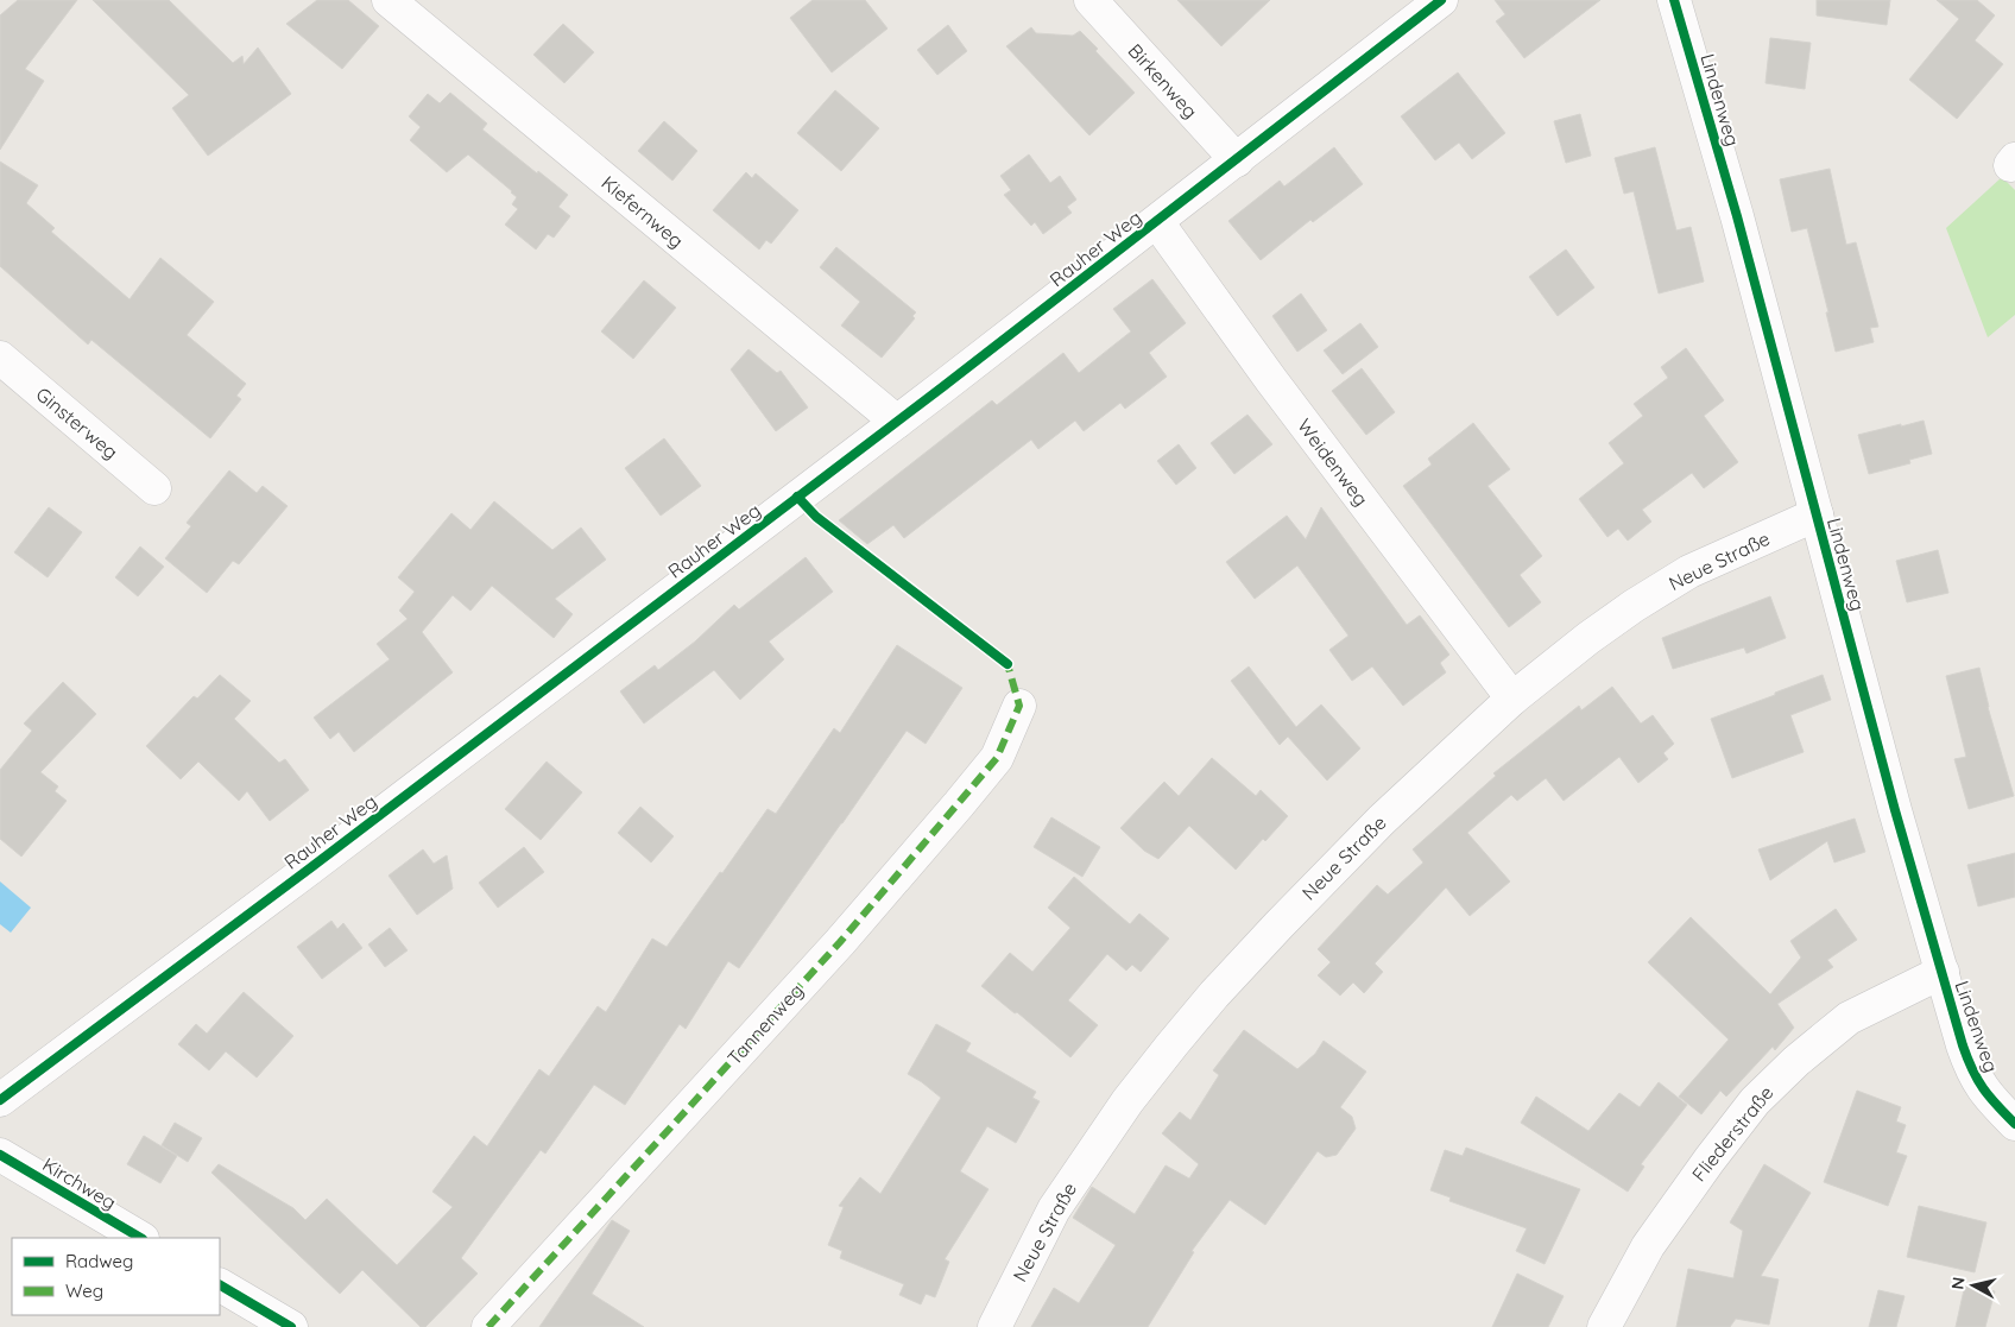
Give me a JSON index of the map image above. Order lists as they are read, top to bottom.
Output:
{
  "streets": {
    "street": [
      "Birkenweg",
      "Lindenweg",
      "Kiefernweg",
      "Rauher Weg",
      "Ginsterweg",
      "Weidenweg",
      "Neue Straße",
      "Tannenweg",
      "Fliederstraße",
      "Kirchweg"
    ]
  },
  "crossings": [
    ["Birkenweg", "Rauher Weg"],
    ["Lindenweg", "Neue Straße"],
    ["Lindenweg", "Fliederstraße"],
    ["Kiefernweg", "Rauher Weg"],
    ["Rauher Weg", "Weidenweg"],
    ["Weidenweg", "Neue Straße"]
  ],
  "legend": ["Radweg", "Weg"],
  "north": "left"
}
